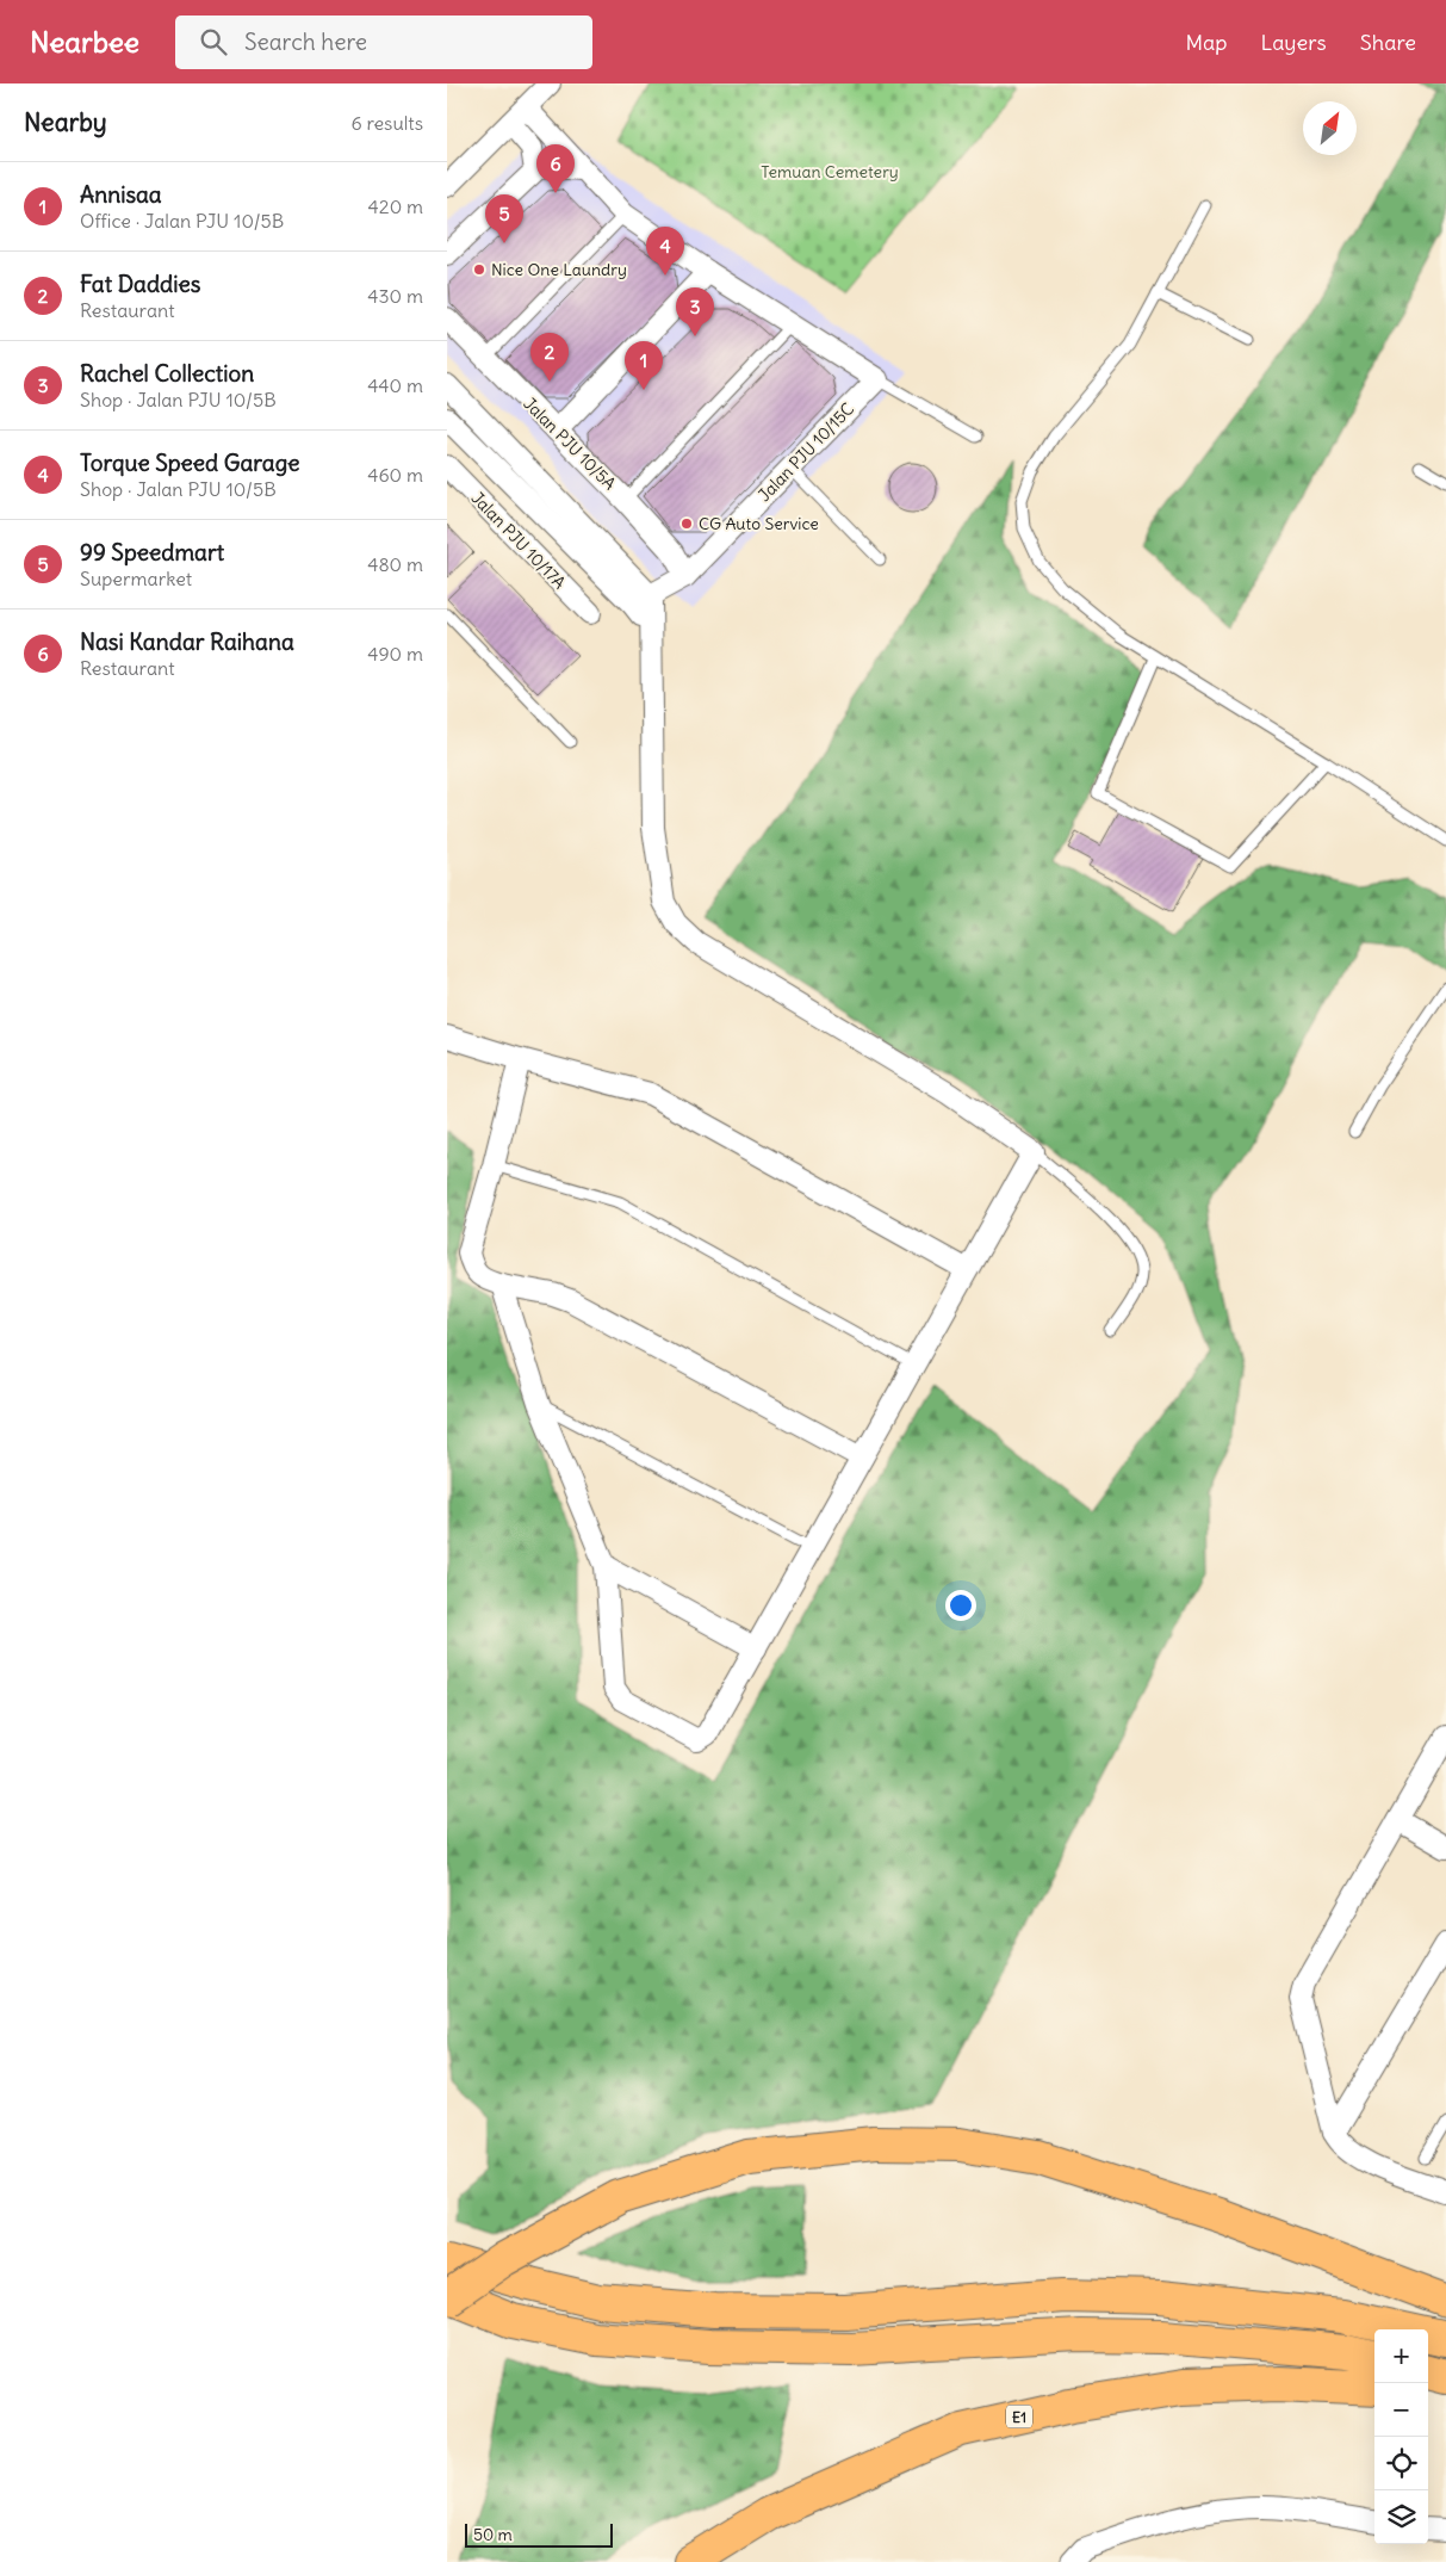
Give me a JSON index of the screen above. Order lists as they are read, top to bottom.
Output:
{
  "streets": {
    "highway": ["E1"],
    "street": ["Jalan PJU 10/5A", "Jalan PJU 10/15C", "Jalan PJU 10/17A"]
  },
  "crossings": [
    ["Jalan PJU 10/5A", "Jalan PJU 10/15C"]
  ],
  "parks": ["Temuan Cemetery"],
  "places": ["Nice One Laundry", "CG Auto Service"],
  "scale_bar": "50 m",
  "north": "top right",
  "page": {
    "header": "Nearbee",
    "search": "Search here",
    "nav": ["Map", "Layers", "Share"],
    "heading": ["Nearby", "6 results"],
    "pins": [
      "6",
      "5",
      "4",
      "3",
      "2",
      "1"
    ],
    "list": [
      {
        "mark": "1",
        "name": "Annisaa",
        "note": "Office · Jalan PJU 10/5B",
        "value": "420 m"
      },
      {
        "mark": "2",
        "name": "Fat Daddies",
        "note": "Restaurant",
        "value": "430 m"
      },
      {
        "mark": "3",
        "name": "Rachel Collection",
        "note": "Shop · Jalan PJU 10/5B",
        "value": "440 m"
      },
      {
        "mark": "4",
        "name": "Torque Speed Garage",
        "note": "Shop · Jalan PJU 10/5B",
        "value": "460 m"
      },
      {
        "mark": "5",
        "name": "99 Speedmart",
        "note": "Supermarket",
        "value": "480 m"
      },
      {
        "mark": "6",
        "name": "Nasi Kandar Raihana",
        "note": "Restaurant",
        "value": "490 m"
      }
    ],
    "map_buttons": ["+", "−"],
    "scale": "50 m"
  }
}
